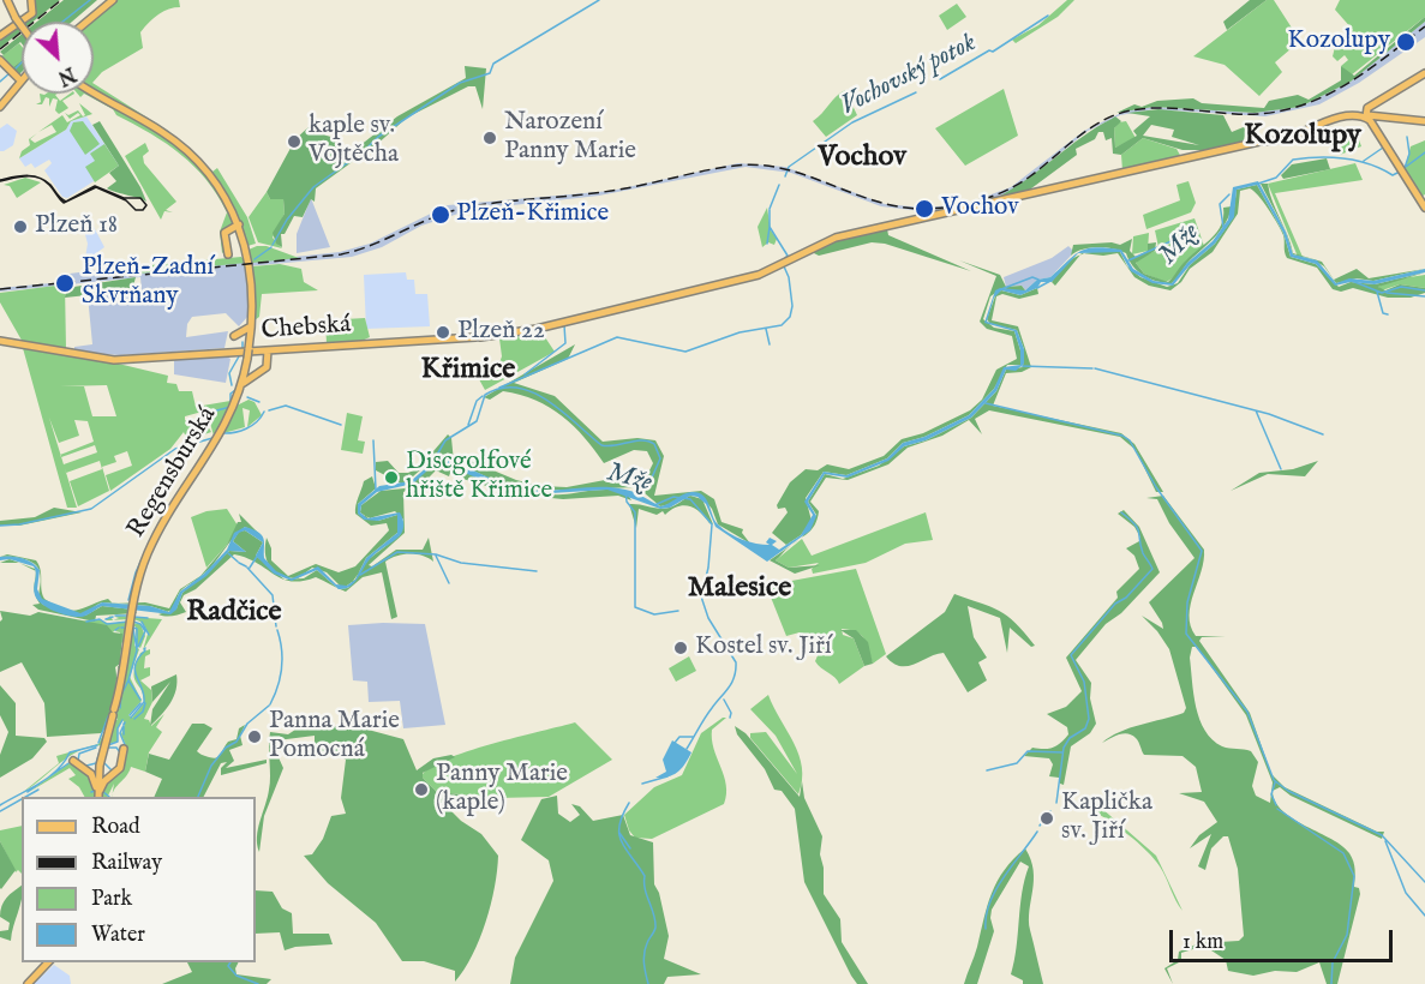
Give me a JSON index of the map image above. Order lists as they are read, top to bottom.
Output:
{
  "streets": {
    "main road": ["Chebská", "Regensburská"]
  },
  "districts": [
    "Kozolupy",
    "Vochov",
    "Křimice",
    "Malesice",
    "Radčice"
  ],
  "water": ["Vochovský potok", "Mže"],
  "places": [
    "Kozolupy",
    "Narození Panny Marie",
    "kaple sv. Vojtěcha",
    "Vochov",
    "Plzeň-Křimice",
    "Plzeň 18",
    "Plzeň-Zadní Skvrňany",
    "Plzeň 22",
    "Discgolfové hřiště Křimice",
    "Kostel sv. Jiří",
    "Panna Marie Pomocná",
    "Panny Marie (kaple)",
    "Kaplička sv. Jiří"
  ],
  "legend": [
    "Road",
    "Railway",
    "Park",
    "Water"
  ],
  "scale_bar": "1 km",
  "north": "bottom right"
}
